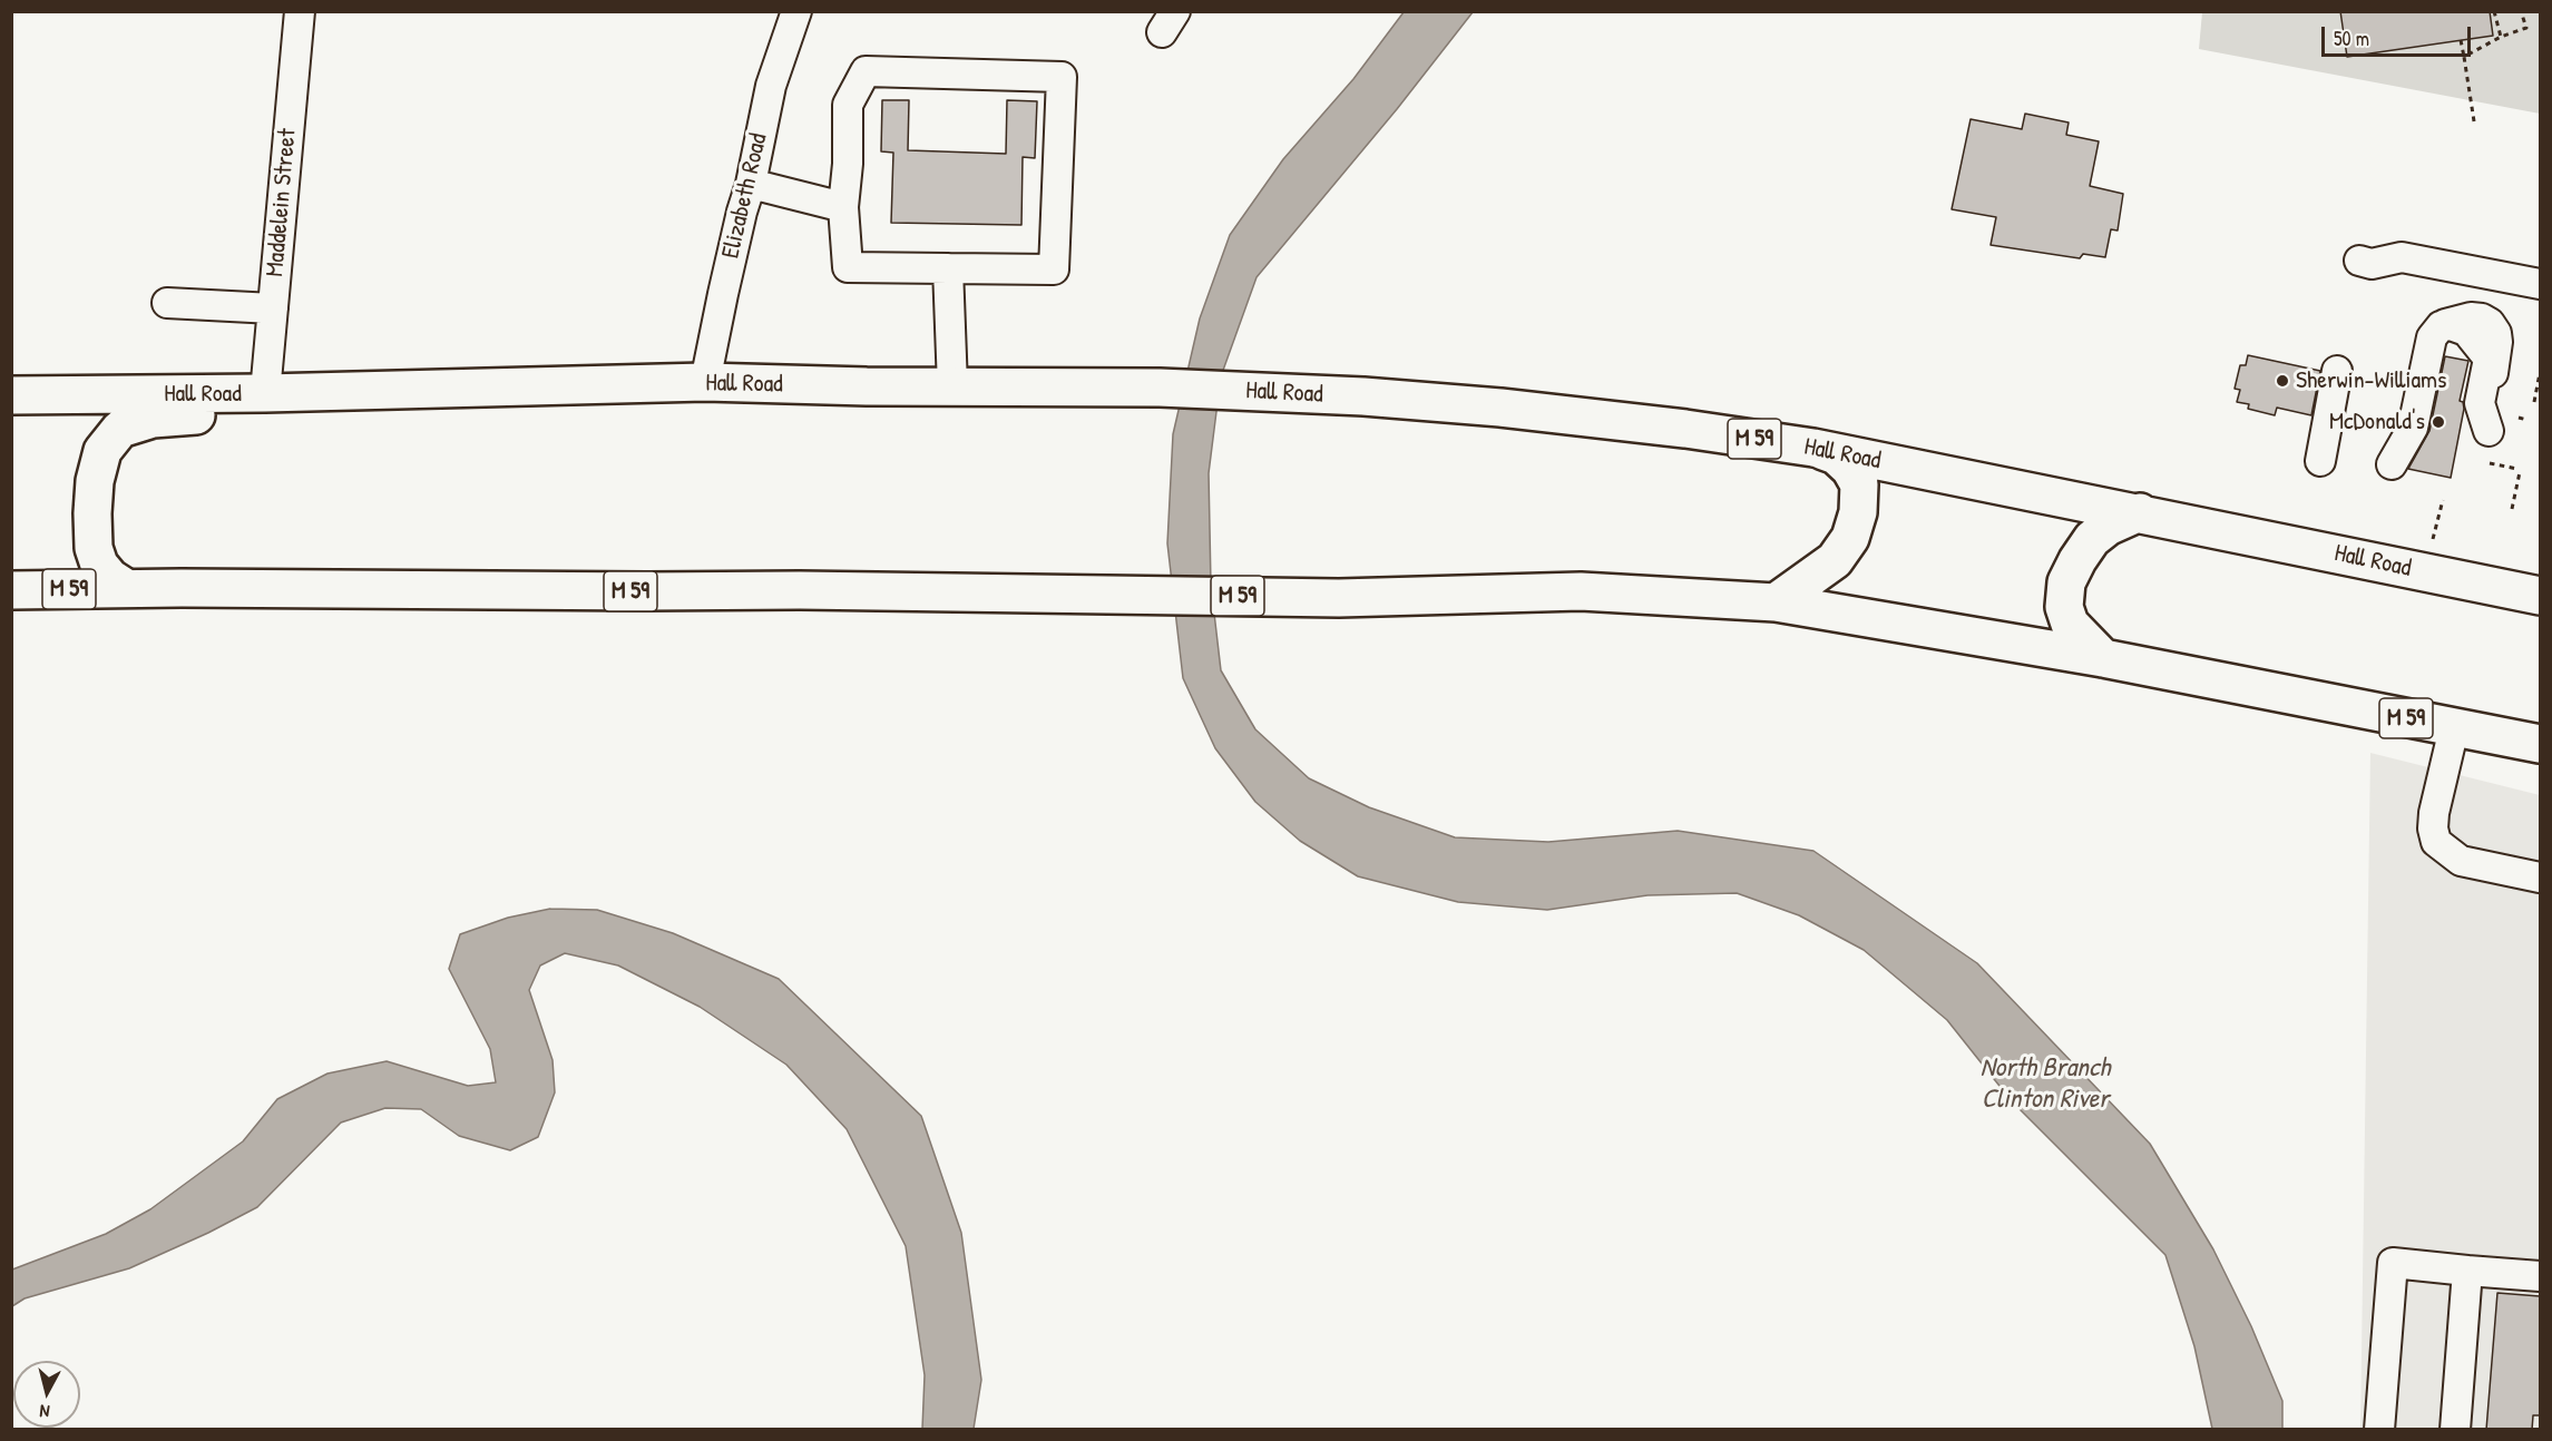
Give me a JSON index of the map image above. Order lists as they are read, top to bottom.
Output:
{
  "streets": {
    "highway": ["Hall Road", "M 59"],
    "street": ["Elizabeth Road", "Maddelein Street"]
  },
  "crossings": [
    ["Elizabeth Road", "Hall Road"],
    ["Maddelein Street", "Hall Road"]
  ],
  "water": ["North Branch Clinton River"],
  "places": ["Sherwin-Williams", "McDonald's"],
  "scale_bar": "50 m",
  "north": "bottom"
}
